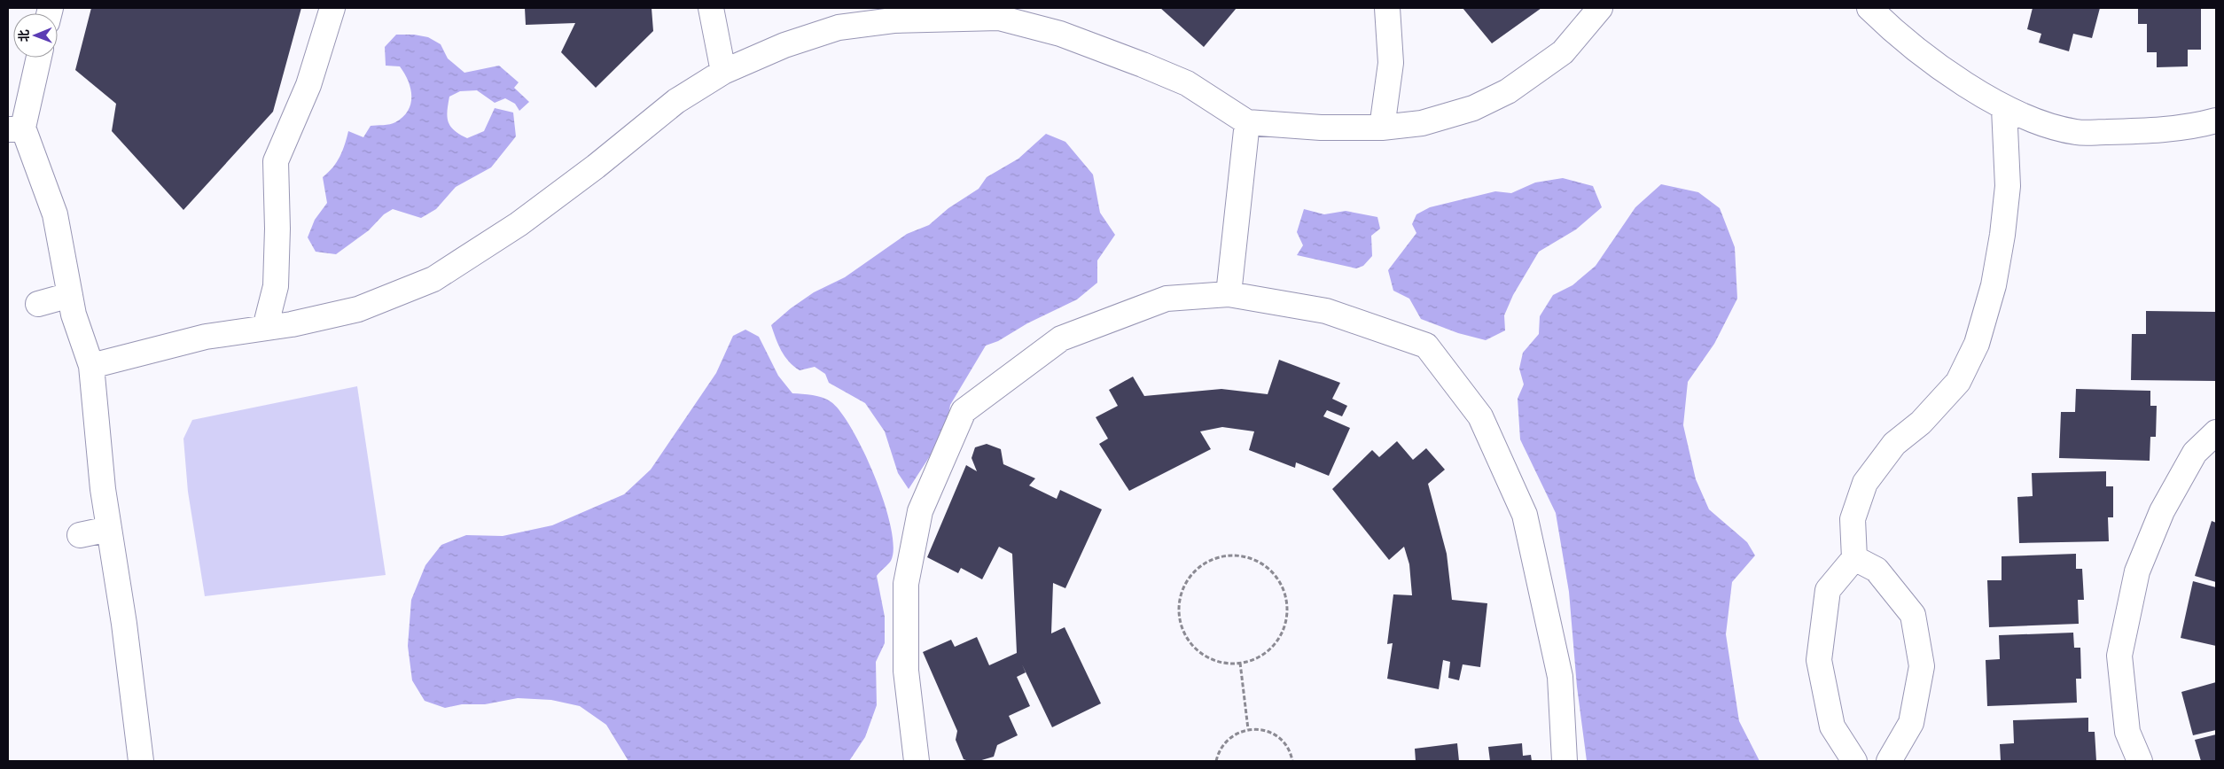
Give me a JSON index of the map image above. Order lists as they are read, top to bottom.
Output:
{
  "north": "left"
}
